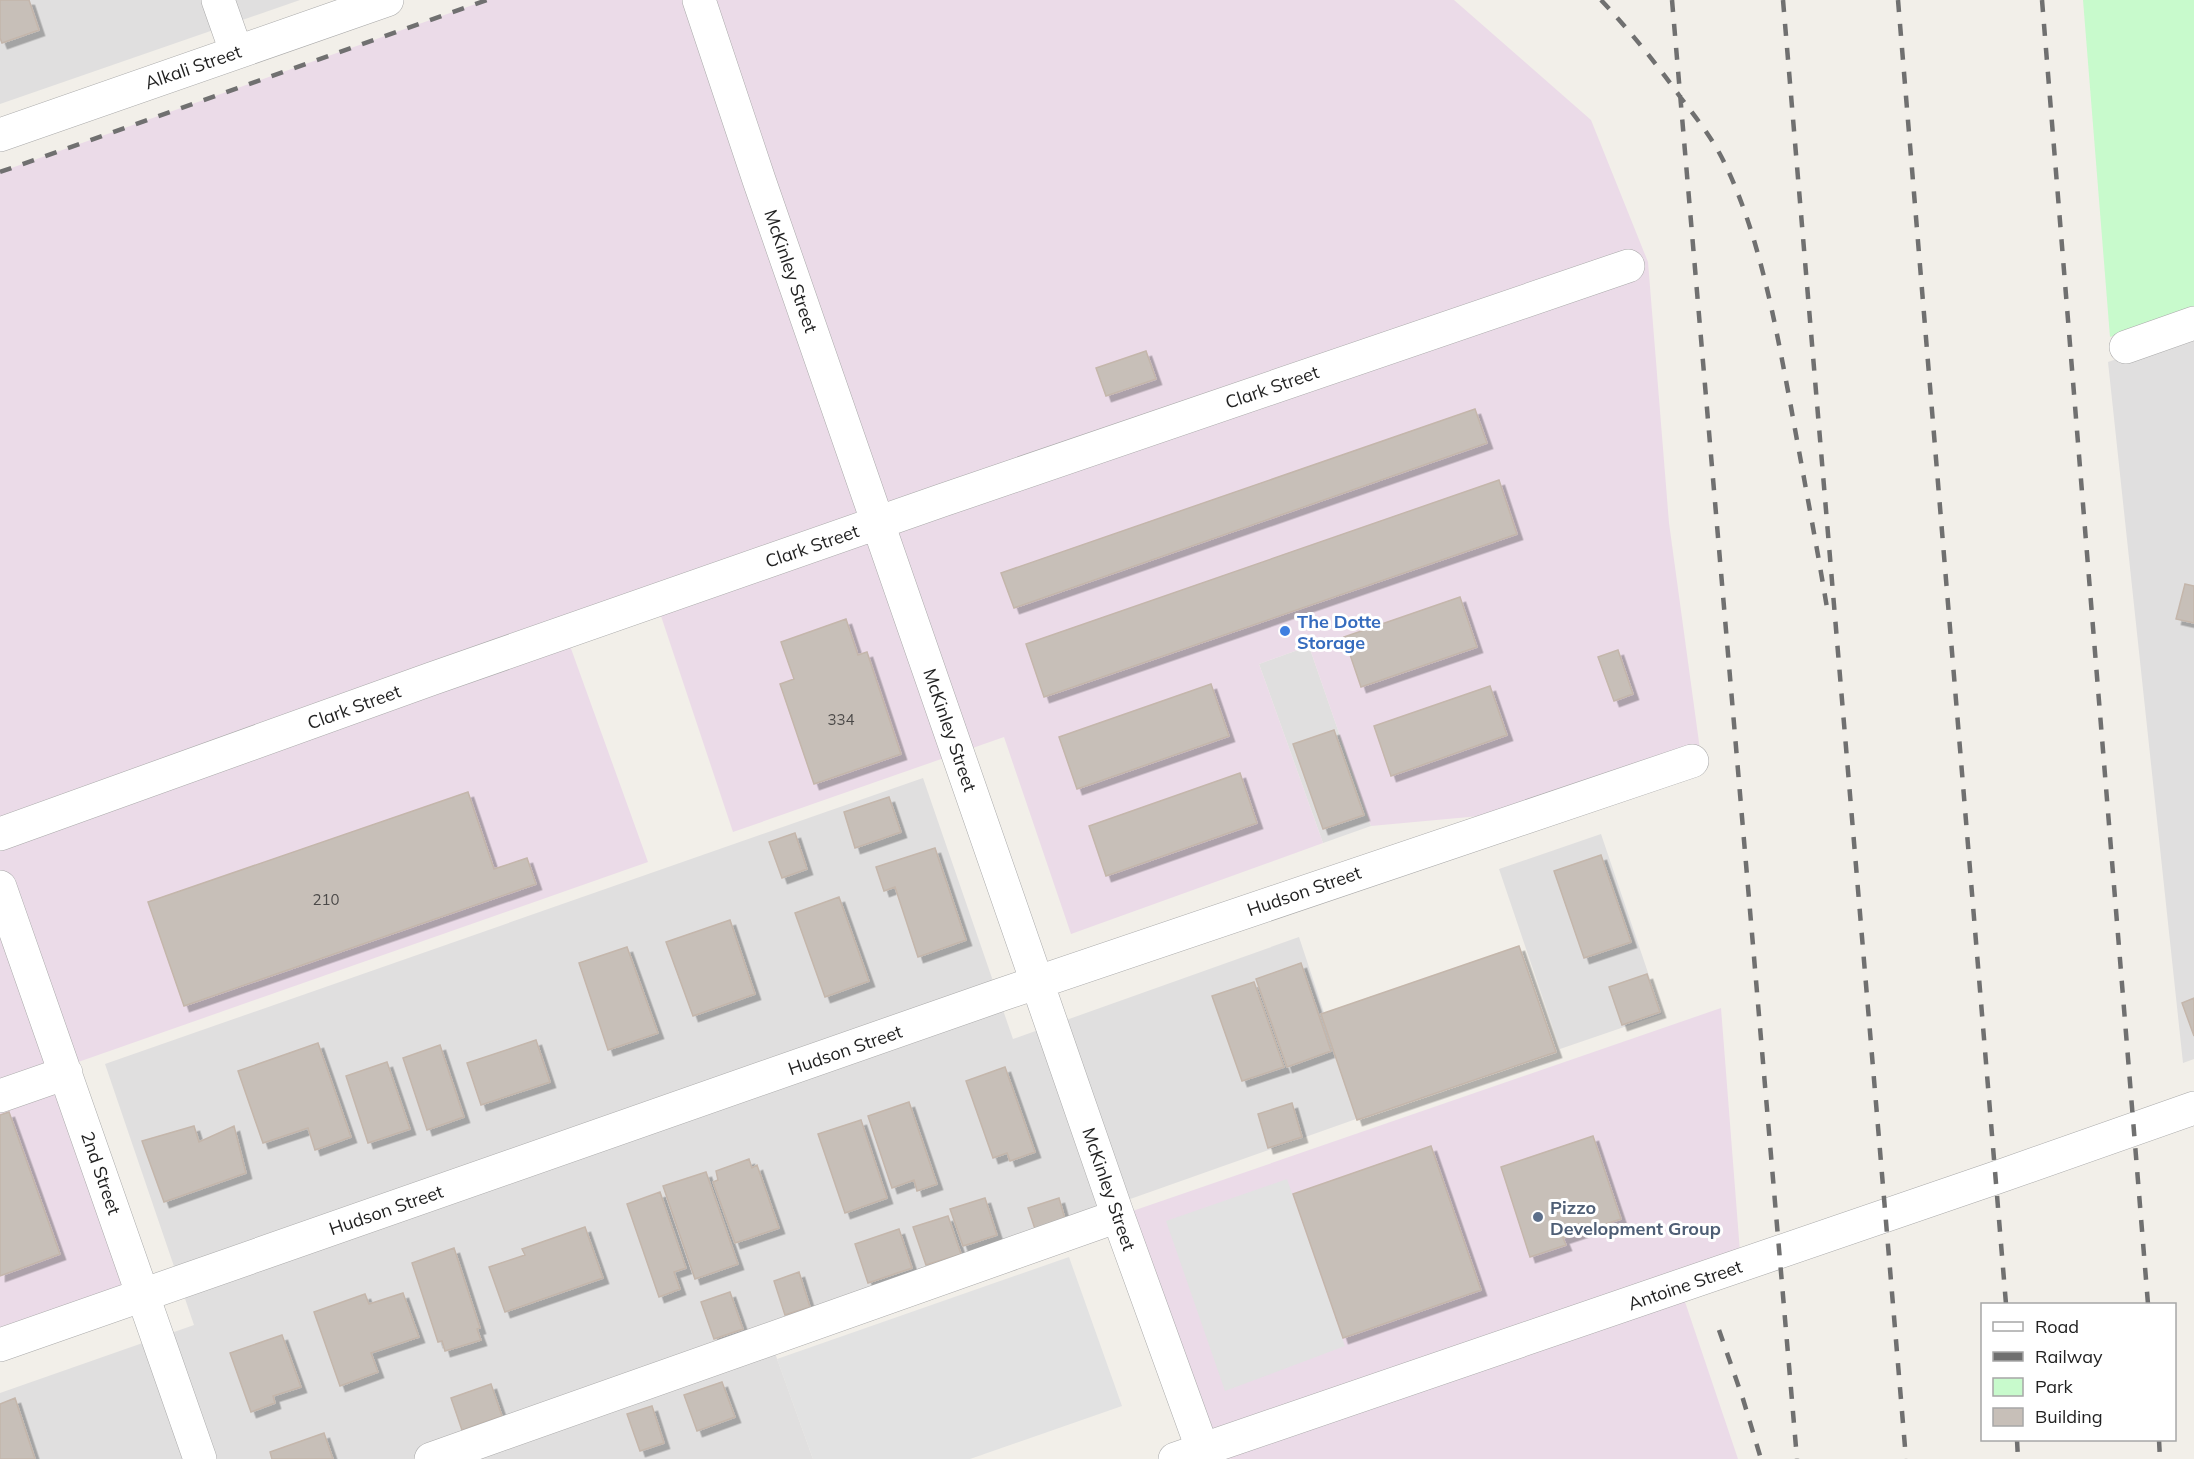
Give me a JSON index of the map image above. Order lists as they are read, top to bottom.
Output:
{
  "streets": {
    "street": [
      "Alkali Street",
      "McKinley Street",
      "Clark Street",
      "Hudson Street",
      "2nd Street",
      "Antoine Street"
    ]
  },
  "crossings": [
    ["McKinley Street", "Clark Street"],
    ["McKinley Street", "Hudson Street"],
    ["McKinley Street", "Antoine Street"],
    ["Hudson Street", "2nd Street"]
  ],
  "places": ["The Dotte Storage", "Pizzo Development Group"],
  "house_numbers": ["334", "210"],
  "legend": [
    "Road",
    "Railway",
    "Park",
    "Building"
  ]
}
